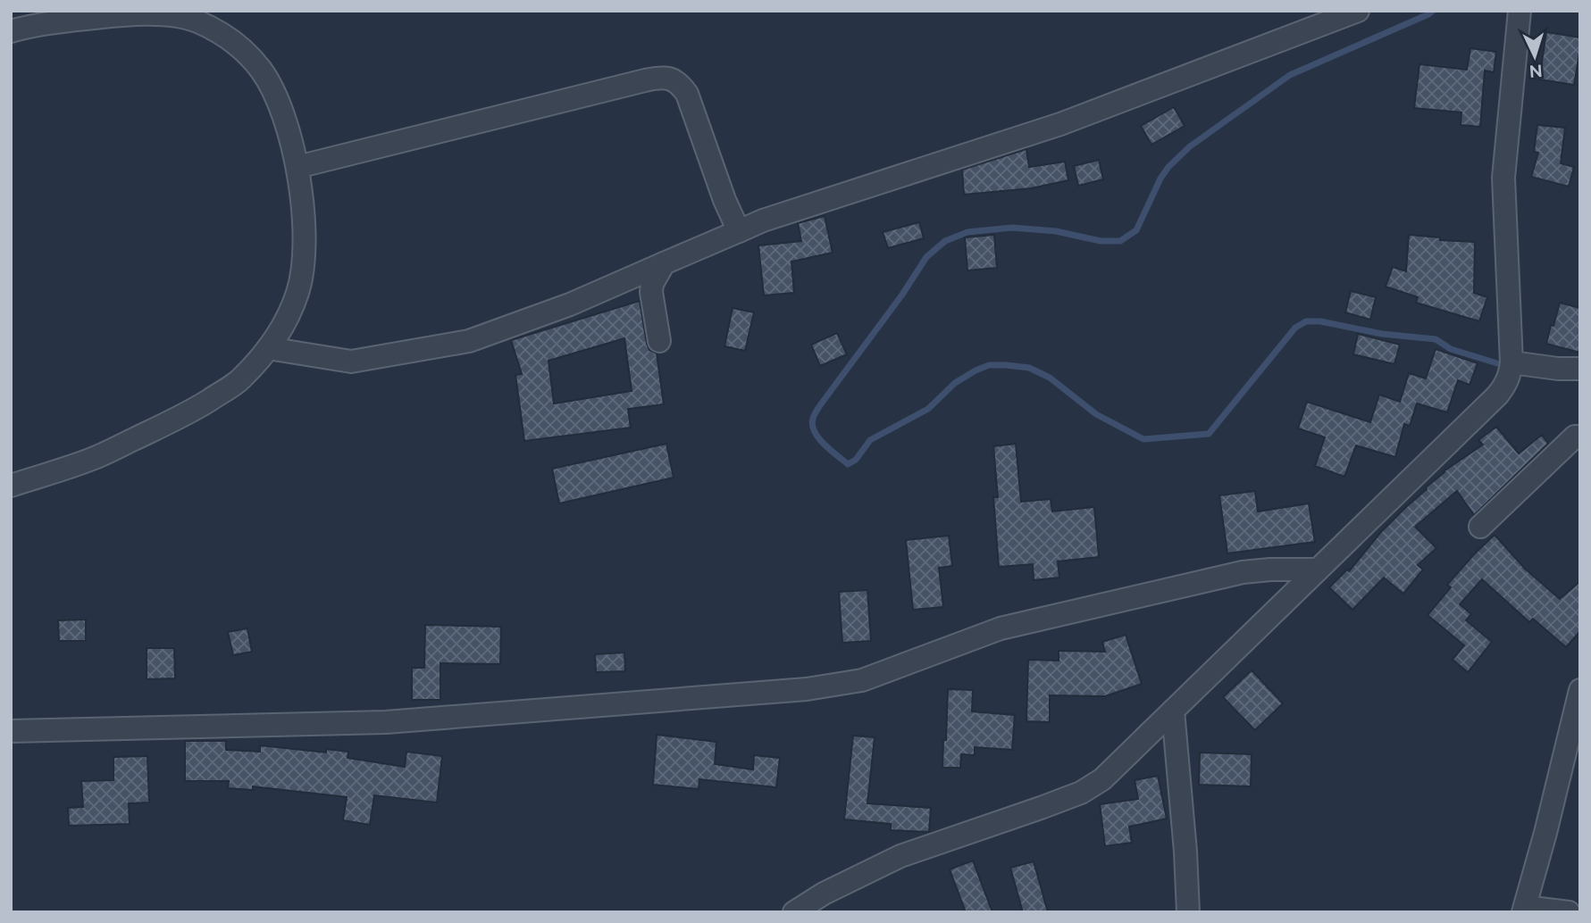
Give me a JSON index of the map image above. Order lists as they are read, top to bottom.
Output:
{
  "north": "bottom"
}
